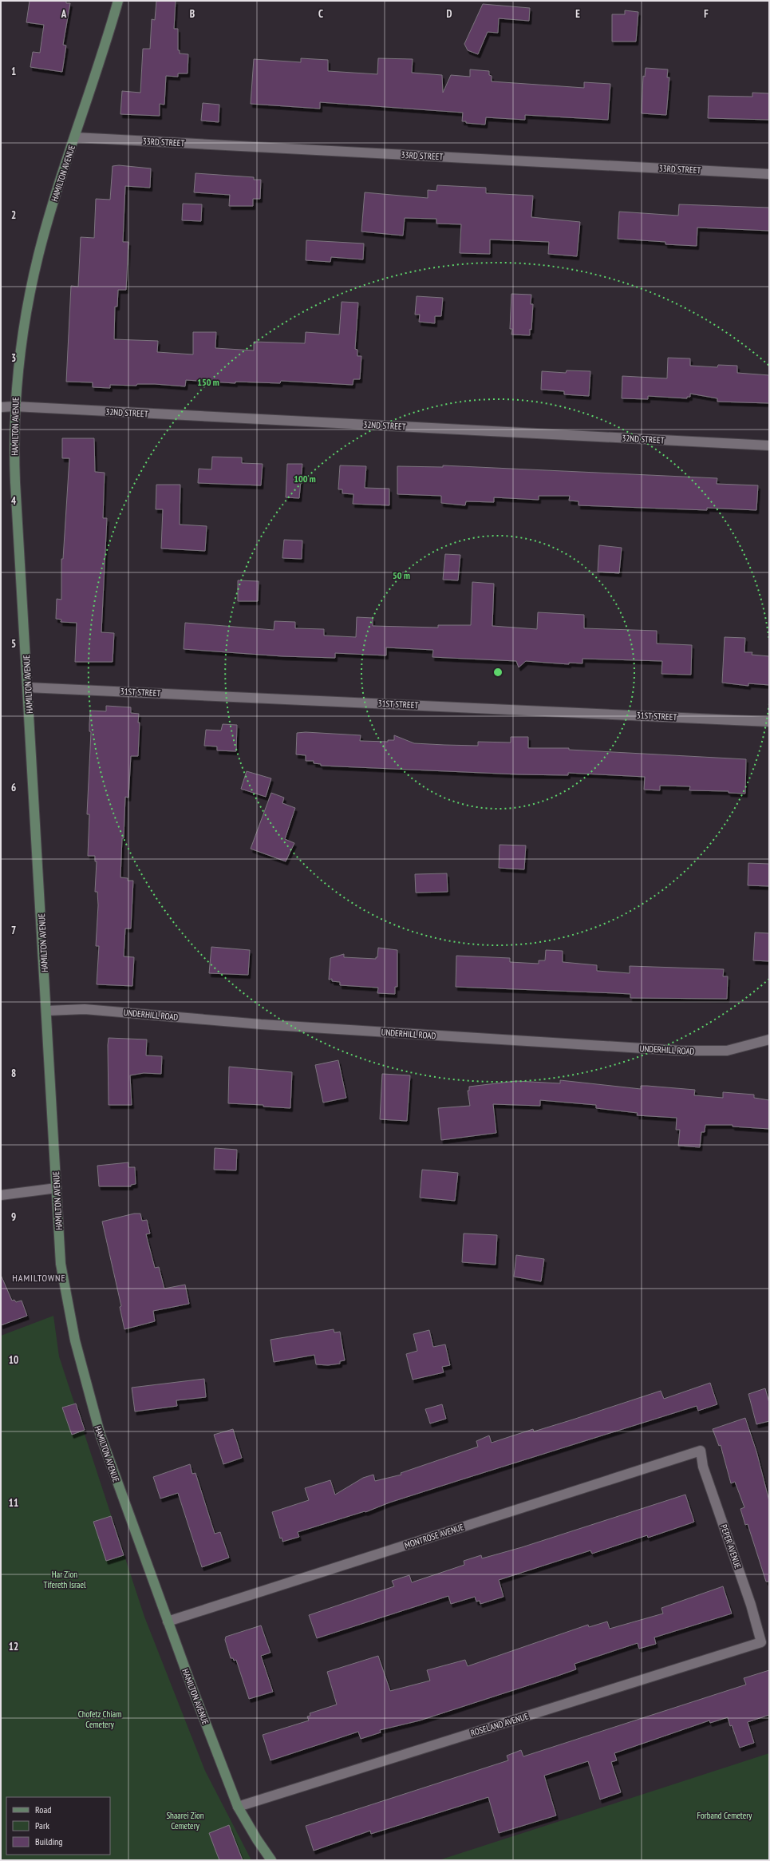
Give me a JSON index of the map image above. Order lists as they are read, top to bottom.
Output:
{
  "streets": {
    "street": [
      "33RD STREET",
      "HAMILTON AVENUE",
      "32ND STREET",
      "31ST STREET",
      "UNDERHILL ROAD",
      "MONTROSE AVENUE",
      "PEPER AVENUE",
      "ROSELAND AVENUE"
    ]
  },
  "crossings": [
    ["33RD STREET", "HAMILTON AVENUE"],
    ["HAMILTON AVENUE", "32ND STREET"],
    ["HAMILTON AVENUE", "31ST STREET"],
    ["HAMILTON AVENUE", "UNDERHILL ROAD"],
    ["HAMILTON AVENUE", "MONTROSE AVENUE"],
    ["HAMILTON AVENUE", "ROSELAND AVENUE"],
    ["MONTROSE AVENUE", "PEPER AVENUE"],
    ["PEPER AVENUE", "ROSELAND AVENUE"]
  ],
  "districts": ["HAMILTOWNE"],
  "parks": [
    "Har Zion Tifereth Israel",
    "Chofetz Chiam Cemetery",
    "Shaarei Zion Cemetery",
    "Forband Cemetery"
  ],
  "legend": ["Road", "Park", "Building"],
  "grid": {
    "columns": [
      "A",
      "B",
      "C",
      "D",
      "E",
      "F"
    ],
    "rows": [
      "1",
      "2",
      "3",
      "4",
      "5",
      "6",
      "7",
      "8",
      "9",
      "10",
      "11",
      "12"
    ]
  },
  "rings": ["150 m", "100 m", "50 m"]
}
